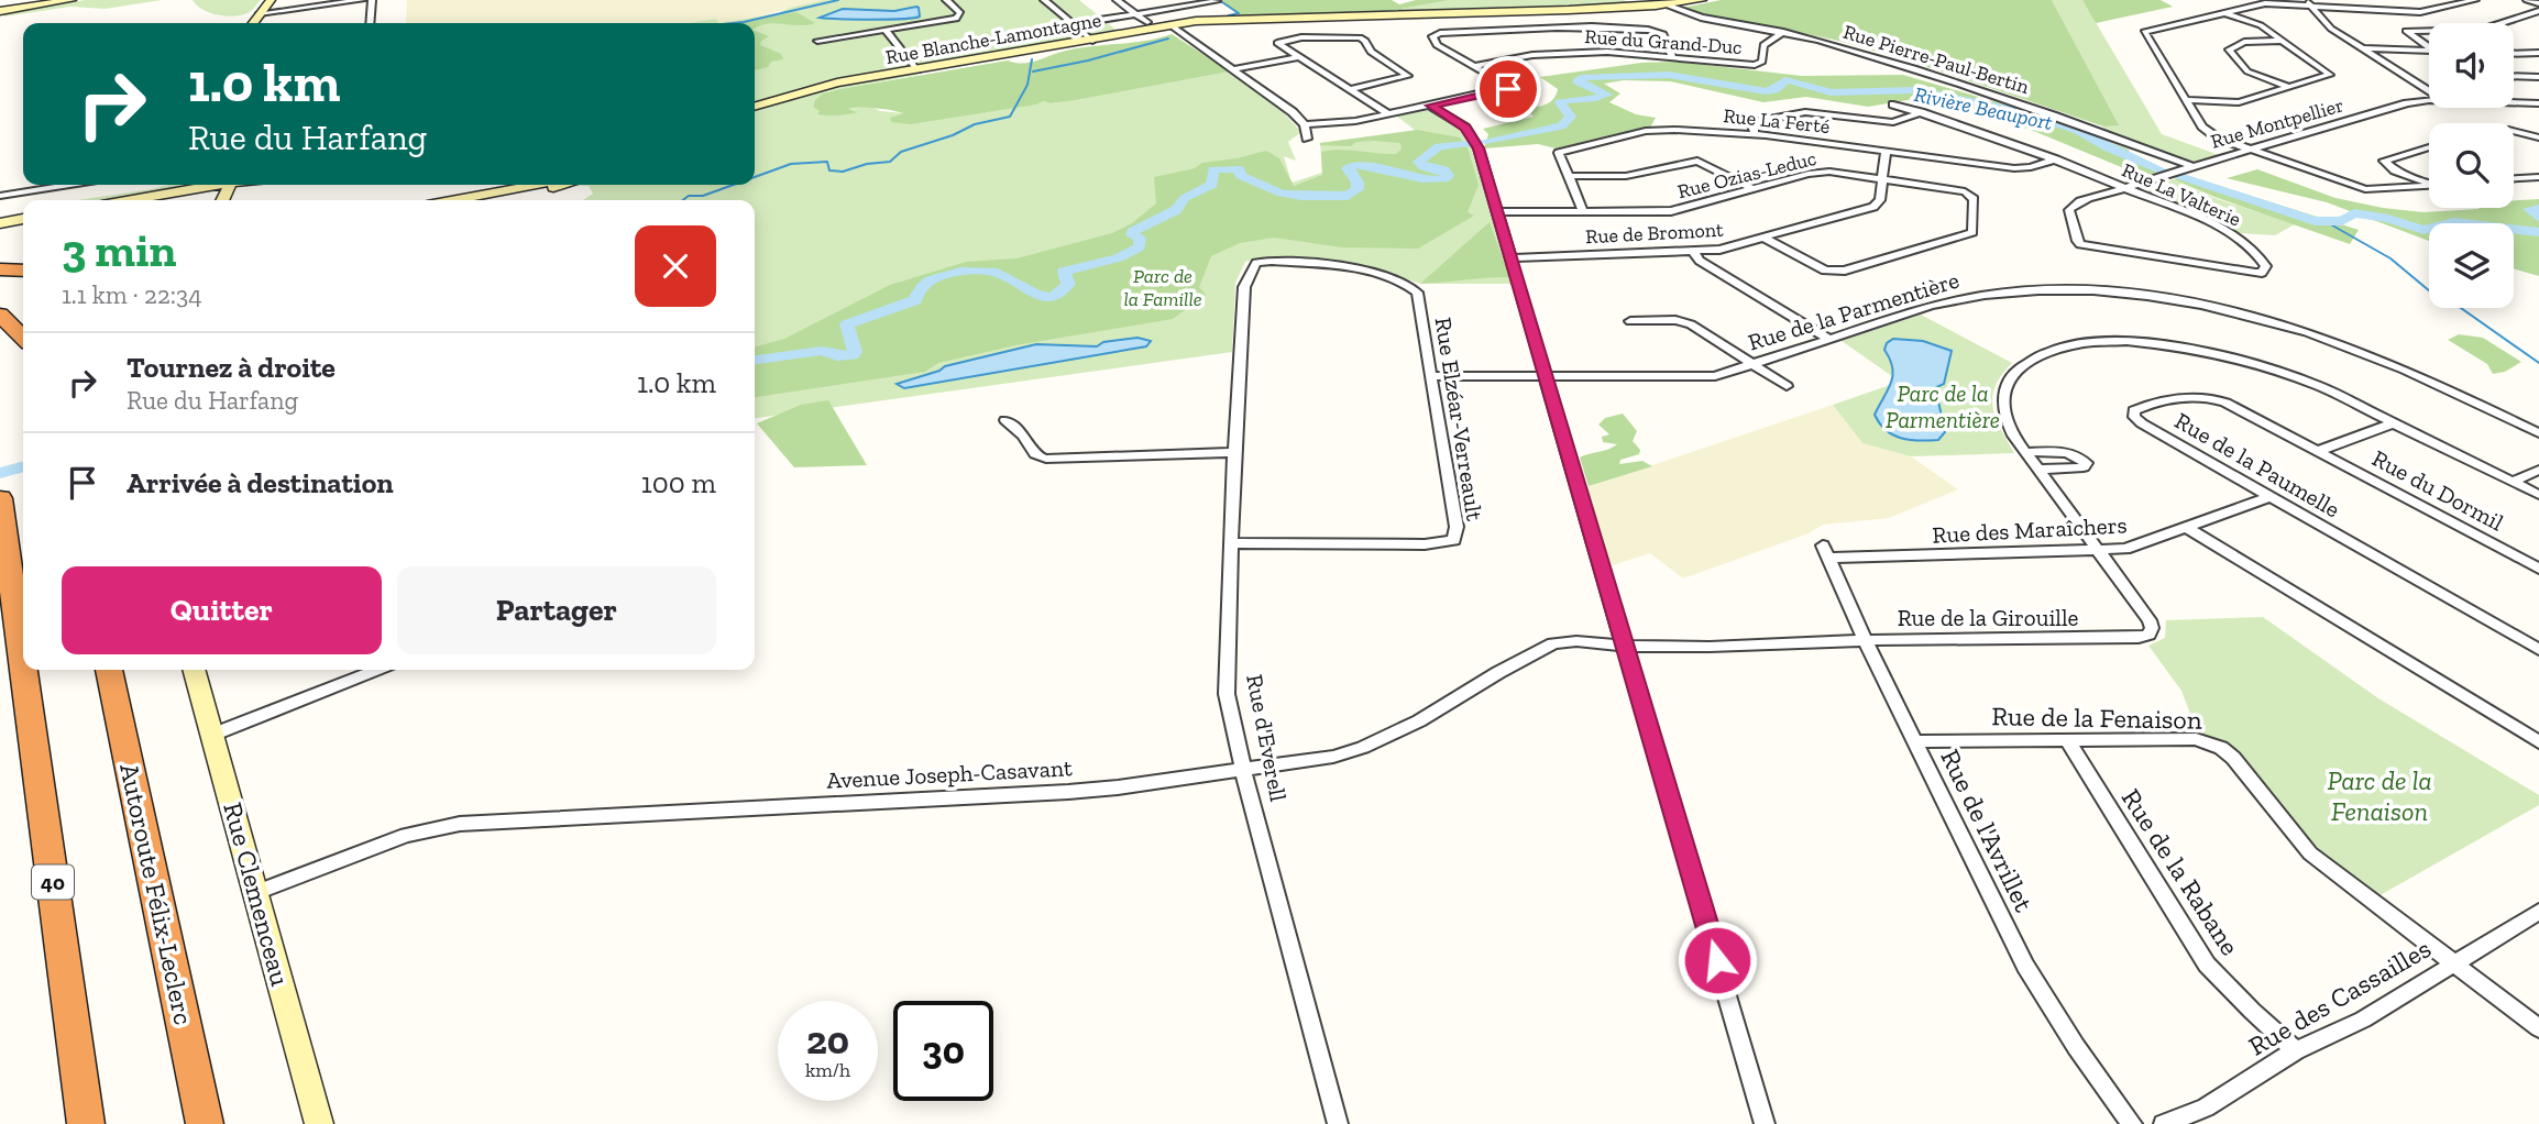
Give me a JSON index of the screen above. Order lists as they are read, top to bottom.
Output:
{
  "streets": {
    "highway": ["40", "Autoroute Félix-Leclerc"],
    "street": [
      "Rue Blanche-Lamontagne",
      "Rue du Grand-Duc",
      "Rue Pierre-Paul-Bertin",
      "Rue La Ferté",
      "Rue Montpellier",
      "Rue Ozias-Leduc",
      "Rue La Valterie",
      "Rue de Bromont",
      "Rue de la Parmentière",
      "Rue Elzéar-Verreault",
      "Rue de la Paumelle",
      "Rue du Dormil",
      "Rue des Maraîchers",
      "Rue de la Girouille",
      "Rue de la Fenaison",
      "Rue d'Everell",
      "Avenue Joseph-Casavant",
      "Rue de l'Avrillet",
      "Rue de la Rabane",
      "Rue Clemenceau",
      "Rue des Cassailles"
    ]
  },
  "crossings": [
    ["Rue Blanche-Lamontagne", "Rue Pierre-Paul-Bertin"],
    ["Rue du Grand-Duc", "Rue Pierre-Paul-Bertin"],
    ["Rue Pierre-Paul-Bertin", "Rue Montpellier"],
    ["Rue La Ferté", "Rue Ozias-Leduc"],
    ["Rue La Ferté", "Rue La Valterie"],
    ["Rue La Ferté", "Rue de Bromont"],
    ["Rue Montpellier", "Rue La Valterie"],
    ["Rue Ozias-Leduc", "Rue de Bromont"],
    ["Rue de la Parmentière", "Rue Elzéar-Verreault"],
    ["Rue Elzéar-Verreault", "Rue d'Everell"],
    ["Rue de la Paumelle", "Rue du Dormil"],
    ["Rue de la Paumelle", "Rue des Maraîchers"],
    ["Rue des Maraîchers", "Rue de la Girouille"],
    ["Rue des Maraîchers", "Rue de l'Avrillet"],
    ["Rue de la Girouille", "Avenue Joseph-Casavant"],
    ["Rue de la Girouille", "Rue de l'Avrillet"],
    ["Rue de la Fenaison", "Rue de l'Avrillet"],
    ["Rue de la Fenaison", "Rue de la Rabane"],
    ["Rue de la Fenaison", "Rue des Cassailles"],
    ["Rue d'Everell", "Avenue Joseph-Casavant"],
    ["Avenue Joseph-Casavant", "Rue Clemenceau"],
    ["Rue de la Rabane", "Rue des Cassailles"]
  ],
  "water": ["Rivière Beauport"],
  "parks": ["Parc de la Famille", "Parc de la Parmentière", "Parc de la Fenaison"],
  "page": {
    "turn": ["1.0 km", "Rue du Harfang"],
    "heading": ["3 min", "1.1 km · 22:34"],
    "list": [
      {
        "name": "Tournez à droite",
        "note": "Rue du Harfang",
        "value": "1.0 km"
      },
      {
        "name": "Arrivée à destination",
        "value": "100 m"
      }
    ],
    "buttons": ["Quitter", "Partager"],
    "speed": "20 km/h",
    "limit": "30"
  }
}
